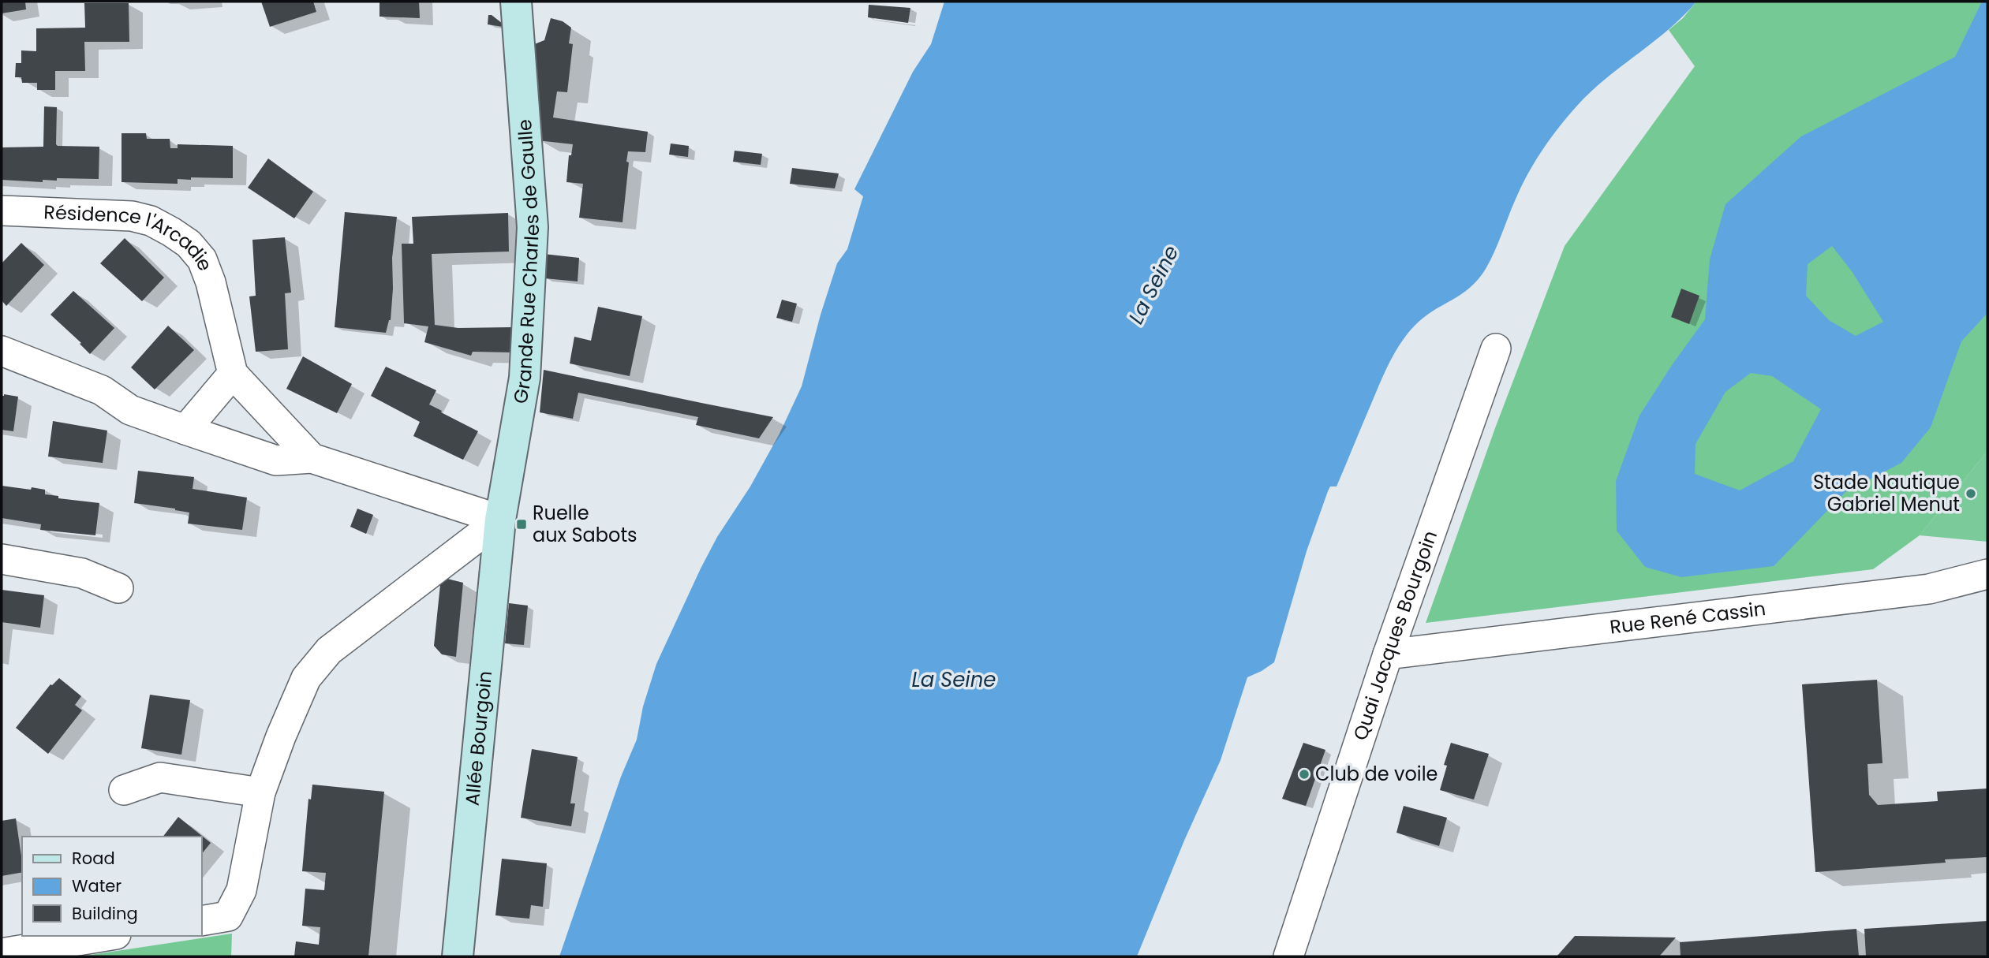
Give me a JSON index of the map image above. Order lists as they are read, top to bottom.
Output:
{
  "streets": {
    "street": [
      "Résidence l'Arcadie",
      "Grande Rue Charles de Gaulle",
      "Rue René Cassin",
      "Quai Jacques Bourgoin",
      "Allée Bourgoin"
    ]
  },
  "crossings": [
    ["Résidence l'Arcadie", "Grande Rue Charles de Gaulle"],
    ["Résidence l'Arcadie", "Allée Bourgoin"],
    ["Grande Rue Charles de Gaulle", "Allée Bourgoin"],
    ["Rue René Cassin", "Quai Jacques Bourgoin"]
  ],
  "water": ["La Seine"],
  "places": {
    "other": ["Stade Nautique Gabriel Menut", "Club de voile"],
    "transit": ["Ruelle aux Sabots"]
  },
  "legend": ["Road", "Water", "Building"]
}
